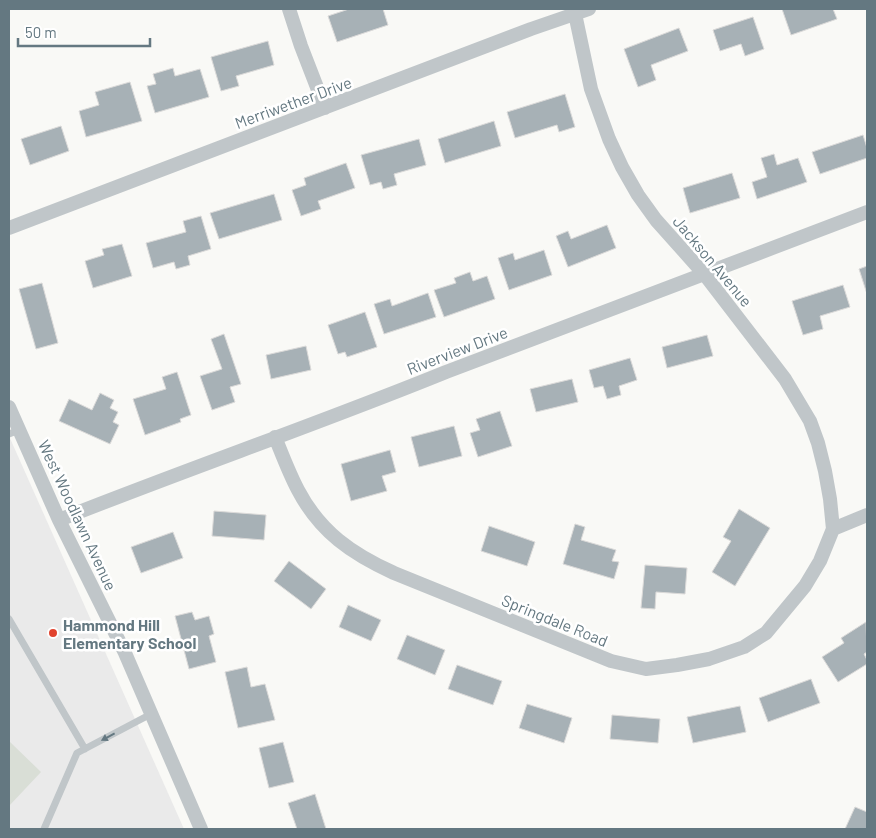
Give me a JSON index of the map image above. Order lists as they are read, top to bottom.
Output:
{
  "streets": {
    "street": [
      "Merriwether Drive",
      "Jackson Avenue",
      "Riverview Drive",
      "West Woodlawn Avenue",
      "Springdale Road"
    ]
  },
  "crossings": [
    ["Merriwether Drive", "Jackson Avenue"],
    ["Jackson Avenue", "Riverview Drive"],
    ["Jackson Avenue", "Springdale Road"],
    ["Riverview Drive", "West Woodlawn Avenue"],
    ["Riverview Drive", "Springdale Road"]
  ],
  "places": ["Hammond Hill Elementary School"],
  "scale_bar": "50 m"
}
